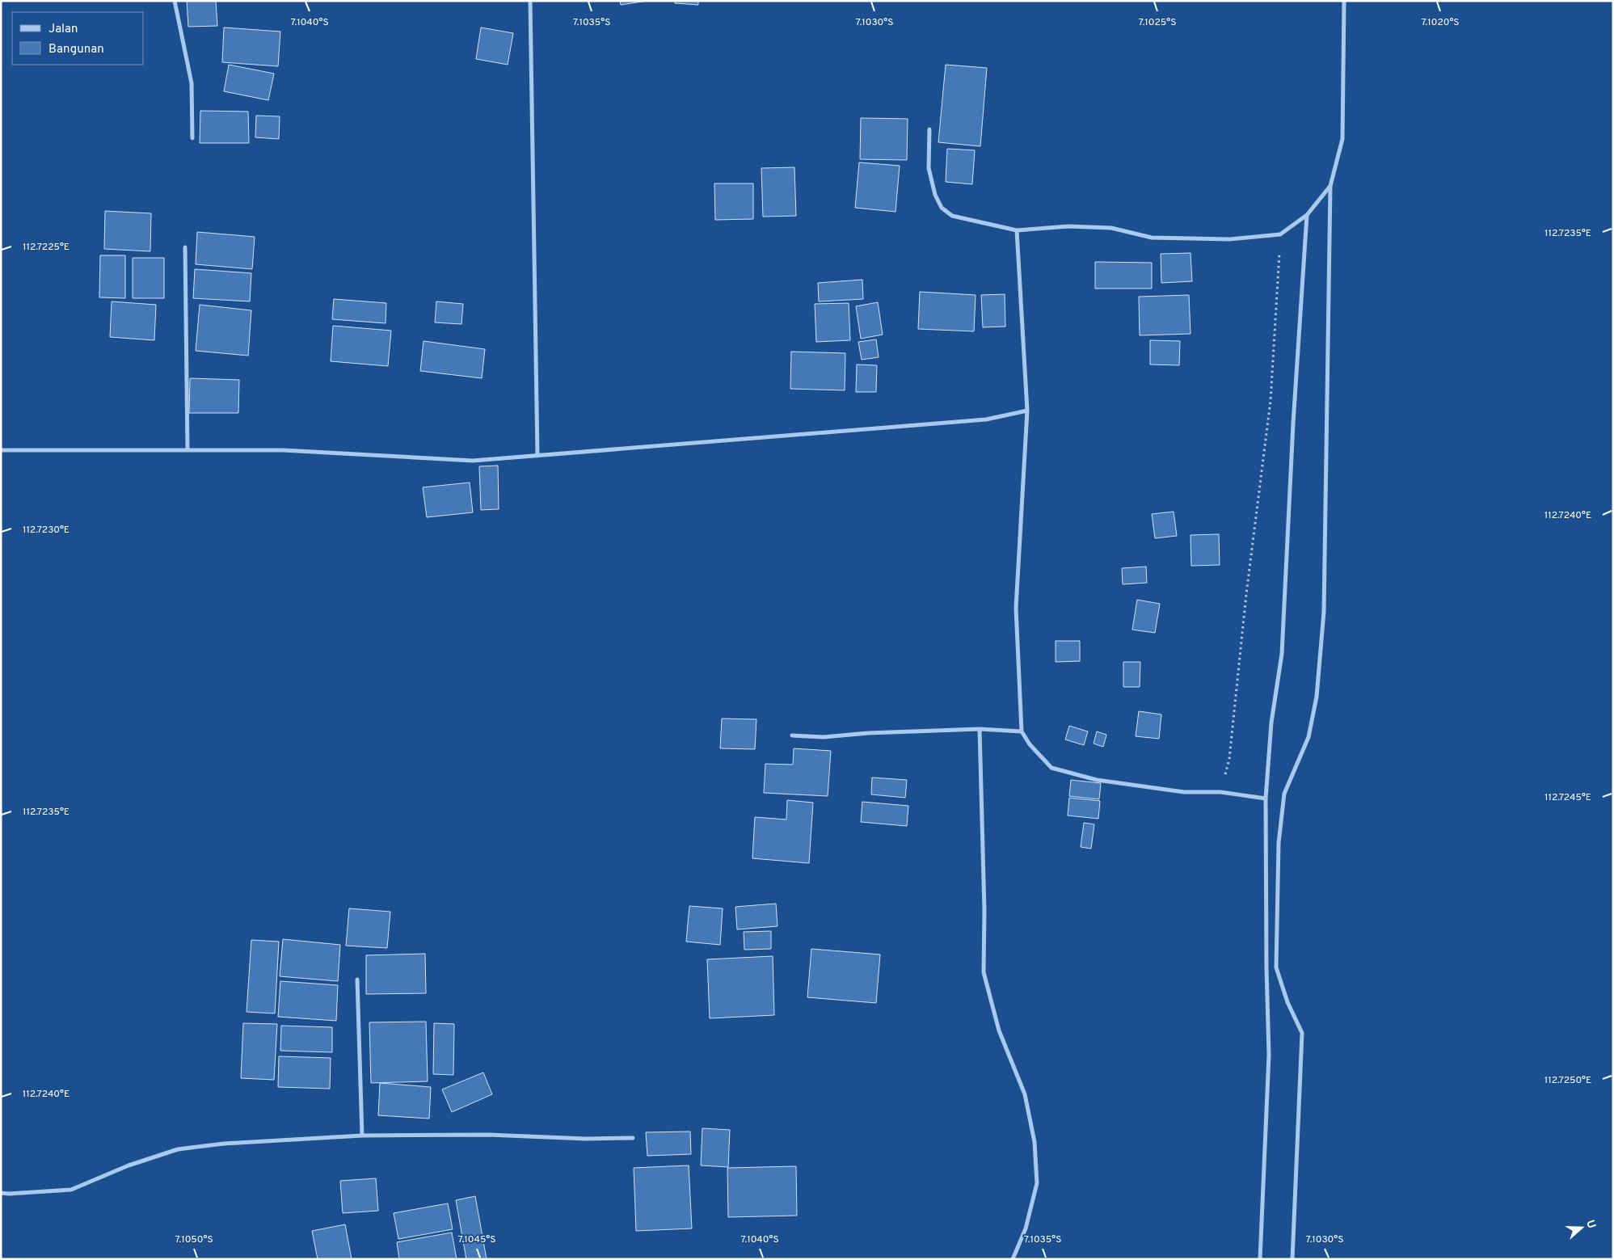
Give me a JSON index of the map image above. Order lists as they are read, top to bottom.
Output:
{
  "legend": ["Jalan", "Bangunan"],
  "north": "right",
  "coordinates": [
    "7.1040°S",
    "7.1035°S",
    "7.1030°S",
    "7.1025°S",
    "7.1020°S",
    "112.7235°E",
    "112.7225°E",
    "112.7240°E",
    "112.7230°E",
    "112.7245°E",
    "112.7250°E",
    "7.1050°S",
    "7.1045°S"
  ]
}
